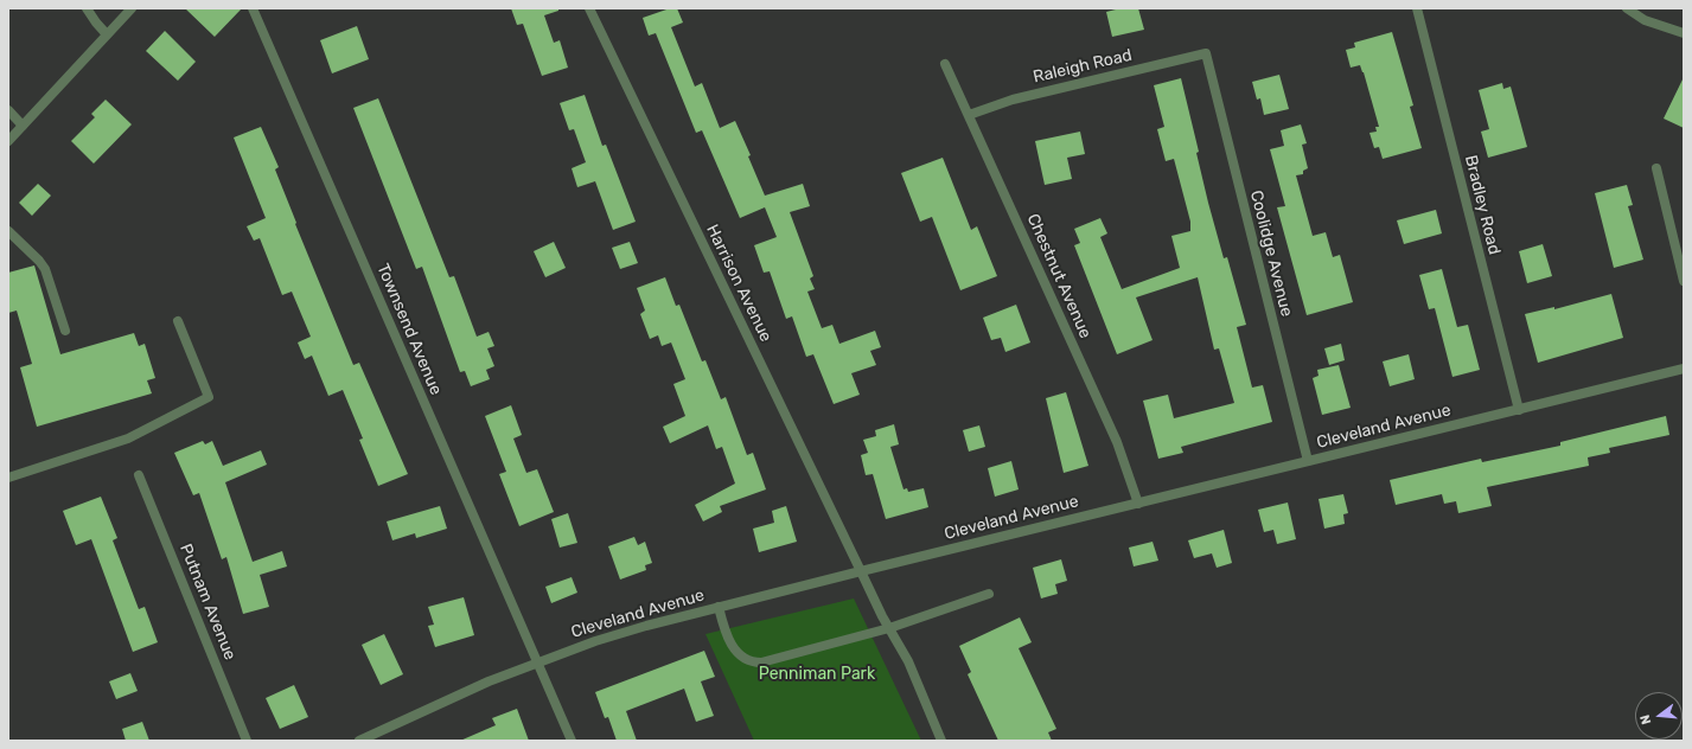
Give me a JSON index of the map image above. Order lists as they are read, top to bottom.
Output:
{
  "streets": {
    "street": [
      "Raleigh Road",
      "Bradley Road",
      "Coolidge Avenue",
      "Chestnut Avenue",
      "Harrison Avenue",
      "Townsend Avenue",
      "Cleveland Avenue",
      "Putnam Avenue"
    ]
  },
  "crossings": [
    ["Raleigh Road", "Coolidge Avenue"],
    ["Raleigh Road", "Chestnut Avenue"],
    ["Bradley Road", "Cleveland Avenue"],
    ["Coolidge Avenue", "Cleveland Avenue"],
    ["Chestnut Avenue", "Cleveland Avenue"],
    ["Harrison Avenue", "Cleveland Avenue"],
    ["Townsend Avenue", "Cleveland Avenue"]
  ],
  "parks": ["Penniman Park"],
  "north": "left"
}
